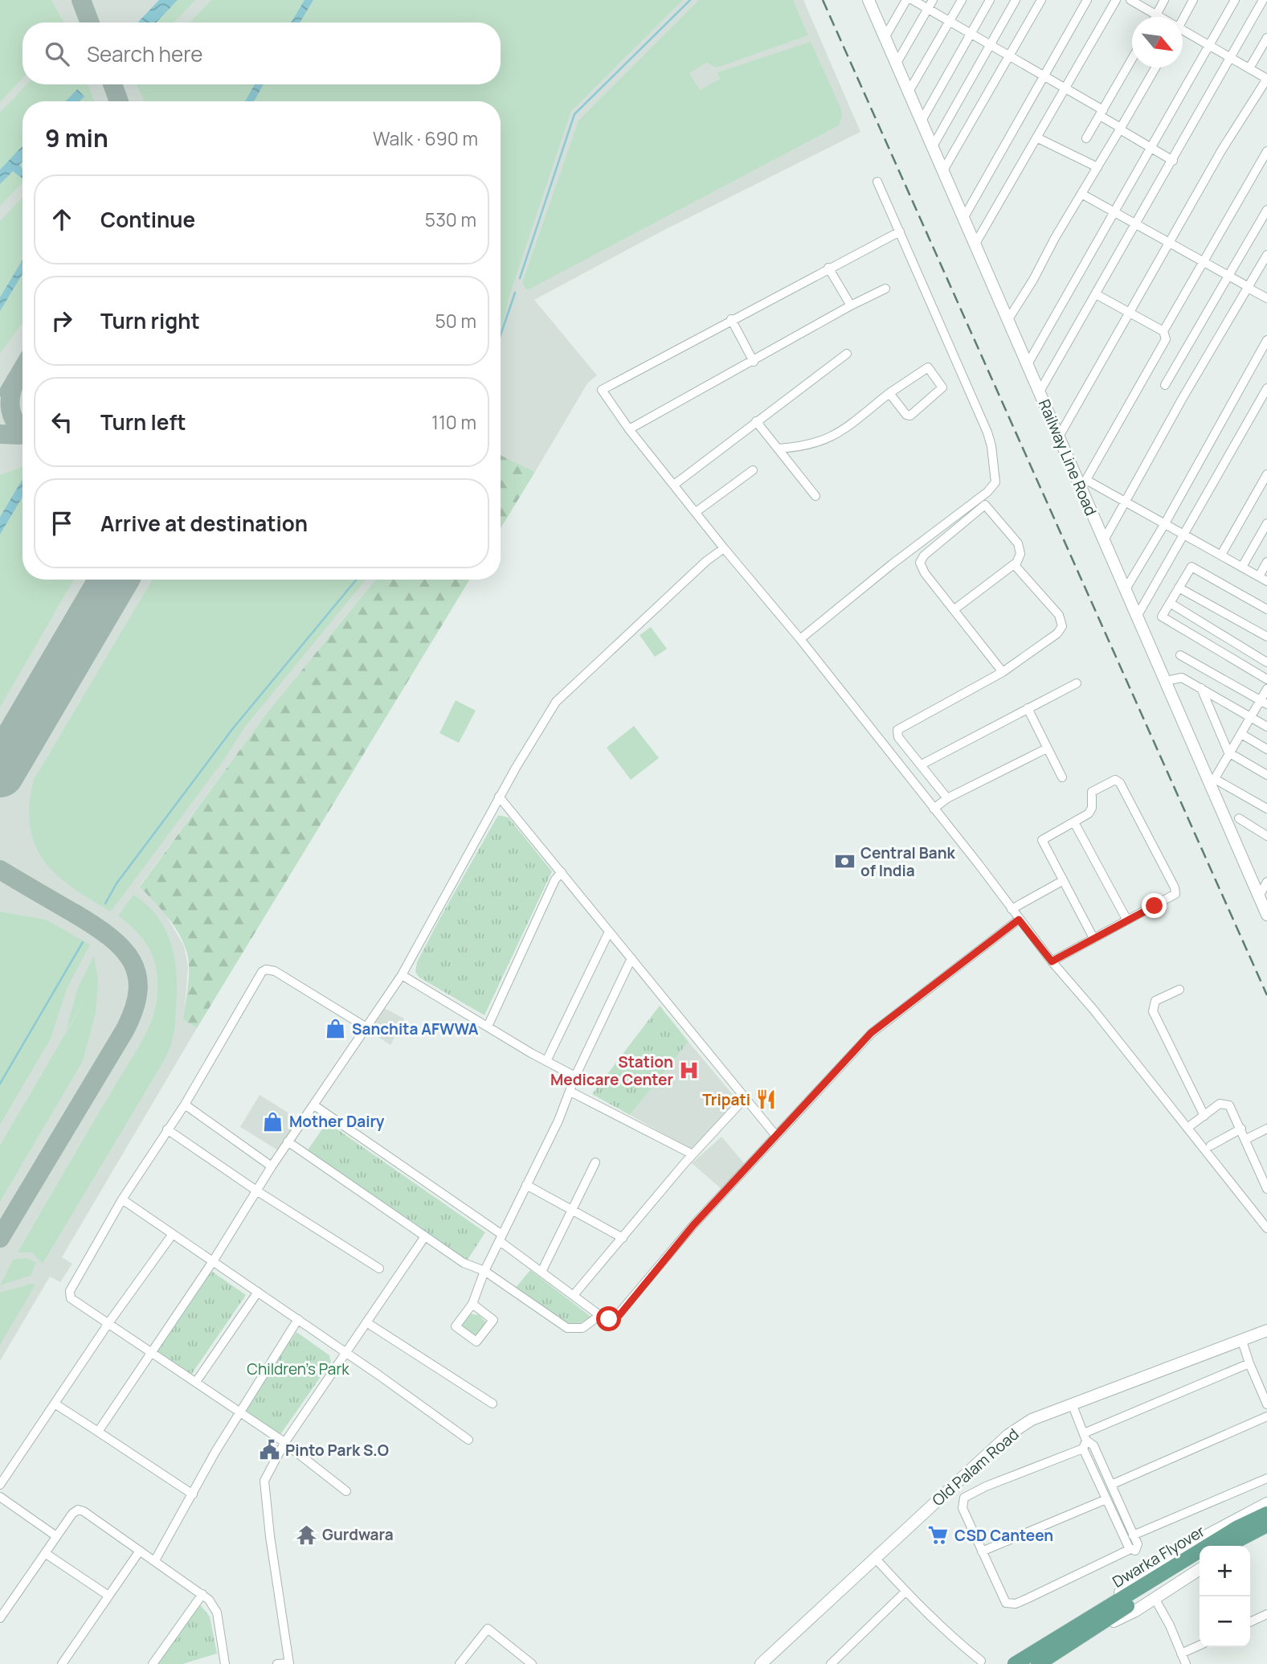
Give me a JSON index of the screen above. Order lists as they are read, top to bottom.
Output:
{
  "streets": {
    "main road": ["Dwarka Flyover"],
    "street": ["Railway Line Road", "Old Palam Road"]
  },
  "parks": ["Children's Park"],
  "places": {
    "bank": ["Central Bank of India"],
    "shop": ["Sanchita AFWWA", "Mother Dairy"],
    "hospital": ["Station Medicare Center"],
    "restaurant": ["Tripati"],
    "public building": ["Pinto Park S.O"],
    "temple": ["Gurdwara"],
    "supermarket": ["CSD Canteen"]
  },
  "north": "bottom right",
  "page": {
    "search": "Search here",
    "heading": ["9 min", "Walk · 690 m"],
    "list": [
      ["Continue", "530 m"],
      ["Turn right", "50 m"],
      ["Turn left", "110 m"],
      "Arrive at destination"
    ],
    "map_buttons": ["+", "−"]
  }
}
